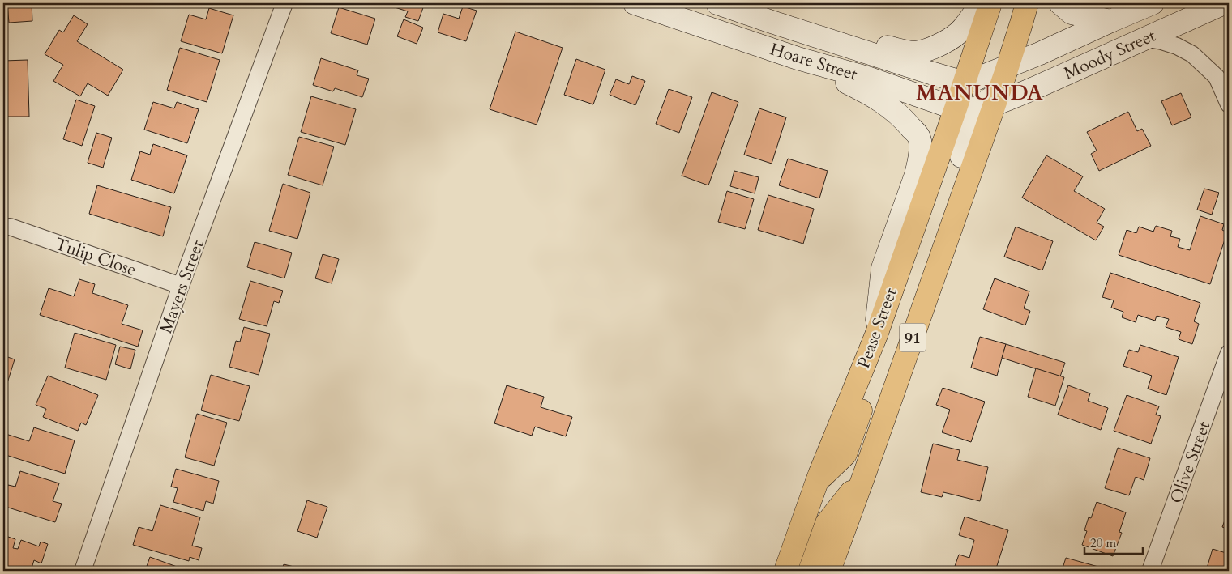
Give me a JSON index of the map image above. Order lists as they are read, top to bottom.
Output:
{
  "streets": {
    "main road": [
      "Moody Street",
      "Hoare Street",
      "Pease Street",
      "91"
    ],
    "street": ["Tulip Close", "Mayers Street", "Olive Street"]
  },
  "crossings": [
    ["Moody Street", "Hoare Street"],
    ["Moody Street", "Pease Street"],
    ["Moody Street", "91"],
    ["Hoare Street", "Pease Street"],
    ["Hoare Street", "91"],
    ["Tulip Close", "Mayers Street"],
    ["Pease Street", "91"]
  ],
  "districts": ["MANUNDA"],
  "scale_bar": "20 m"
}
